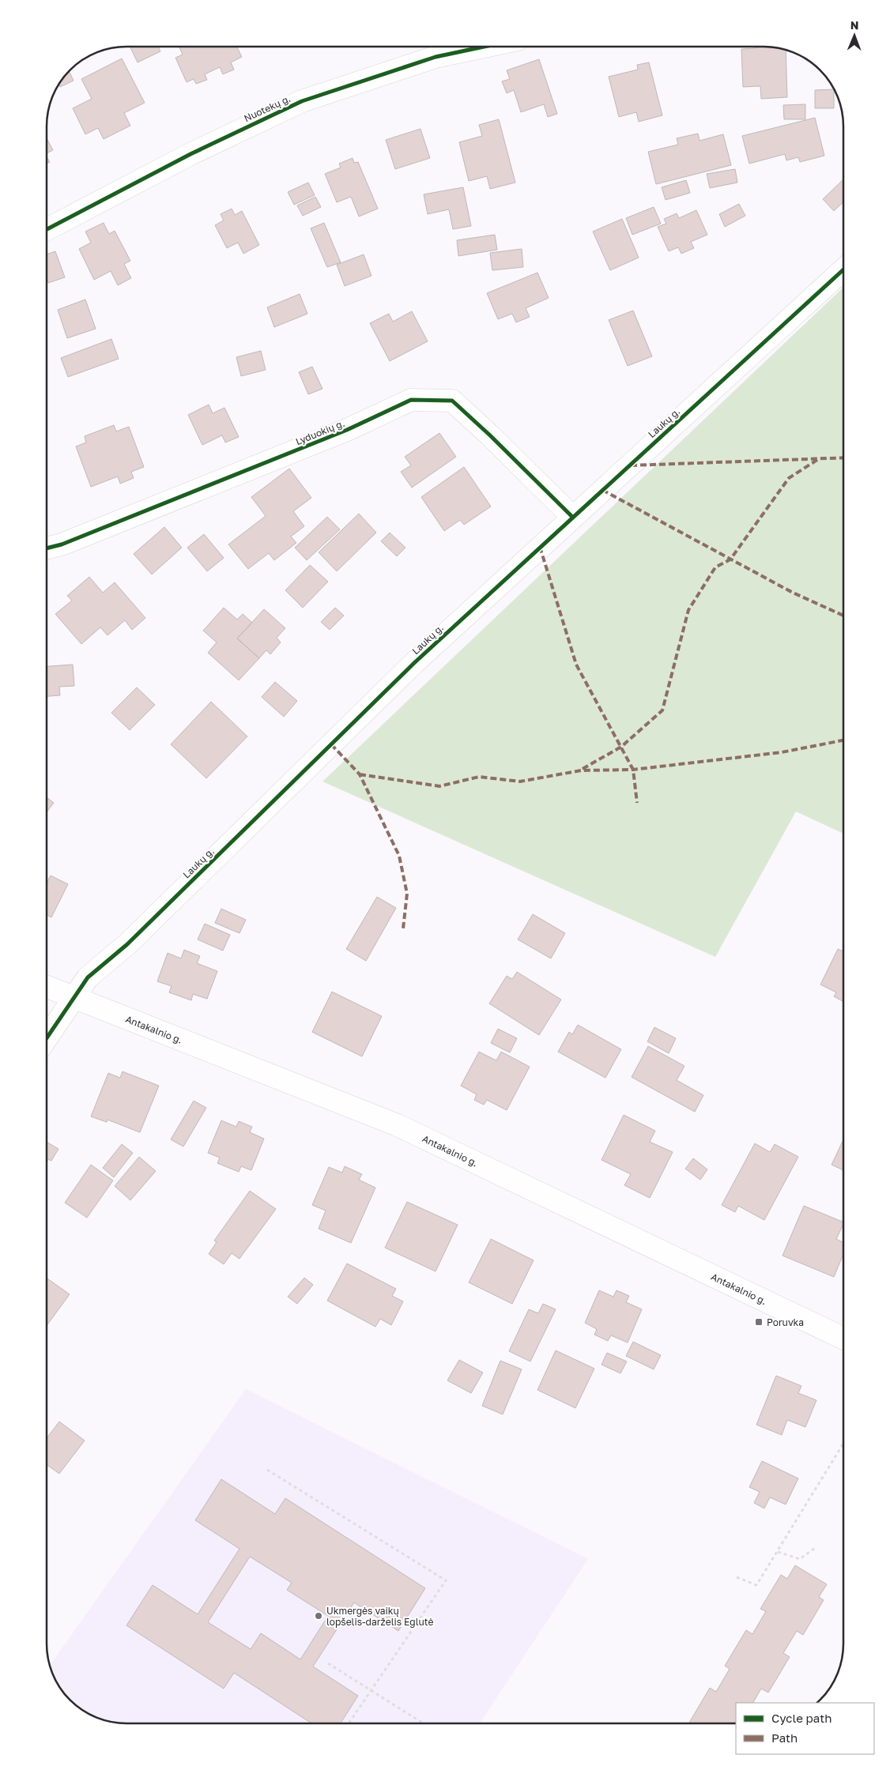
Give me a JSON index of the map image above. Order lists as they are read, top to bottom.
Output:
{
  "streets": {
    "street": [
      "Nuotekų g.",
      "Laukų g.",
      "Lyduokių g.",
      "Antakalnio g."
    ]
  },
  "crossings": [
    ["Laukų g.", "Lyduokių g."],
    ["Laukų g.", "Antakalnio g."]
  ],
  "places": {
    "transit": ["Poruvka"],
    "other": ["Ukmergės vaikų lopšelis-darželis Eglutė"]
  },
  "legend": ["Cycle path", "Path"],
  "north": "top"
}
